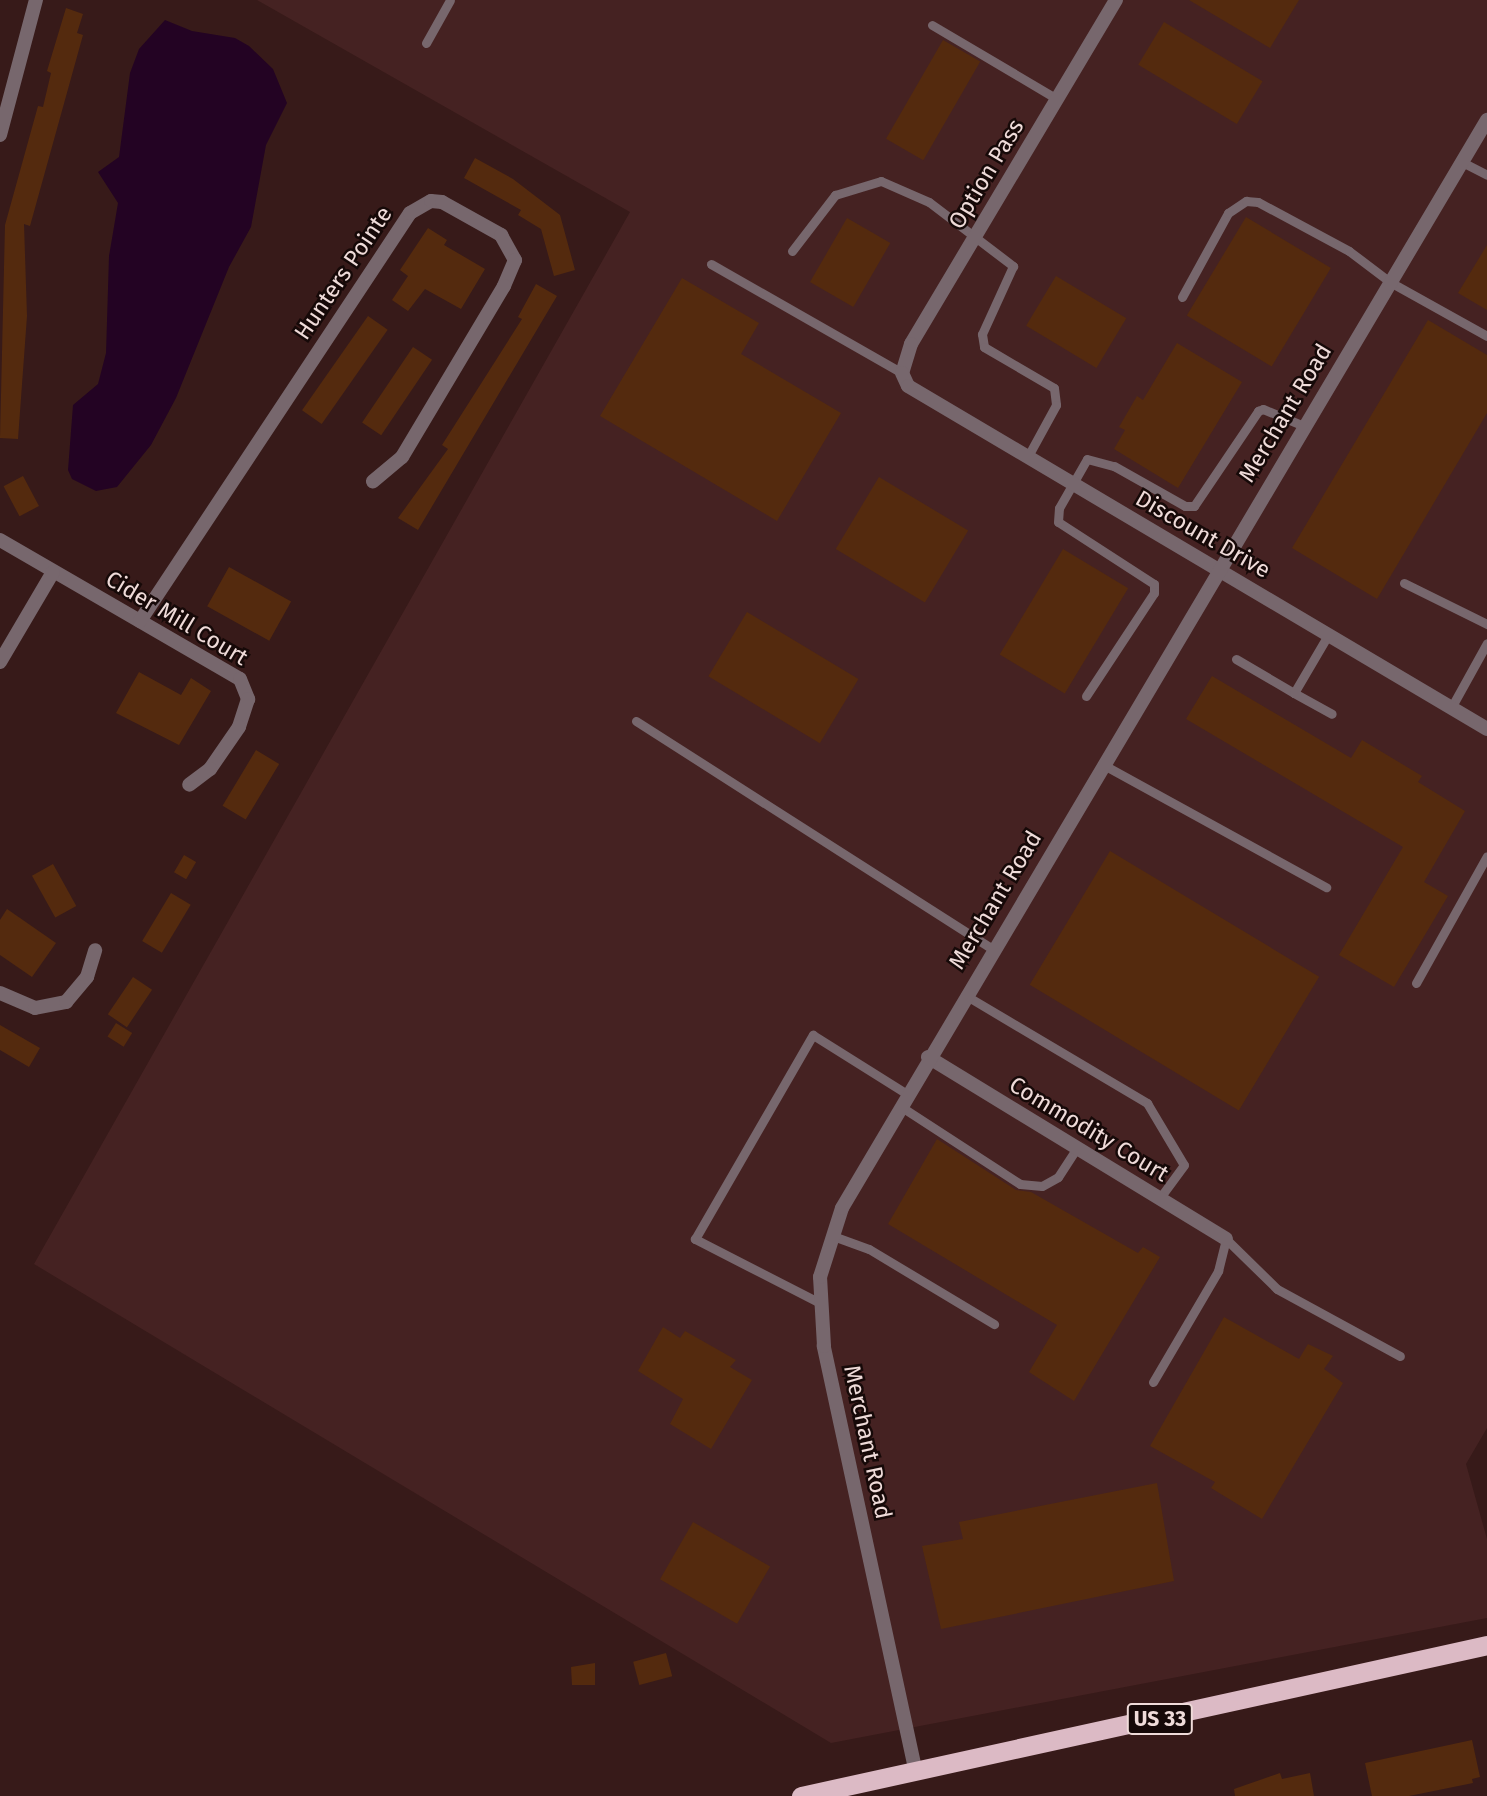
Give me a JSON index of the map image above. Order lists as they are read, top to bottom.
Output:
{
  "streets": {
    "highway": ["US 33"],
    "street": [
      "Option Pass",
      "Hunters Pointe",
      "Merchant Road",
      "Discount Drive",
      "Cider Mill Court",
      "Commodity Court"
    ]
  },
  "crossings": [
    ["Option Pass", "Discount Drive"],
    ["Hunters Pointe", "Cider Mill Court"],
    ["Merchant Road", "Discount Drive"],
    ["Merchant Road", "Commodity Court"],
    ["Merchant Road", "US 33"]
  ]
}
